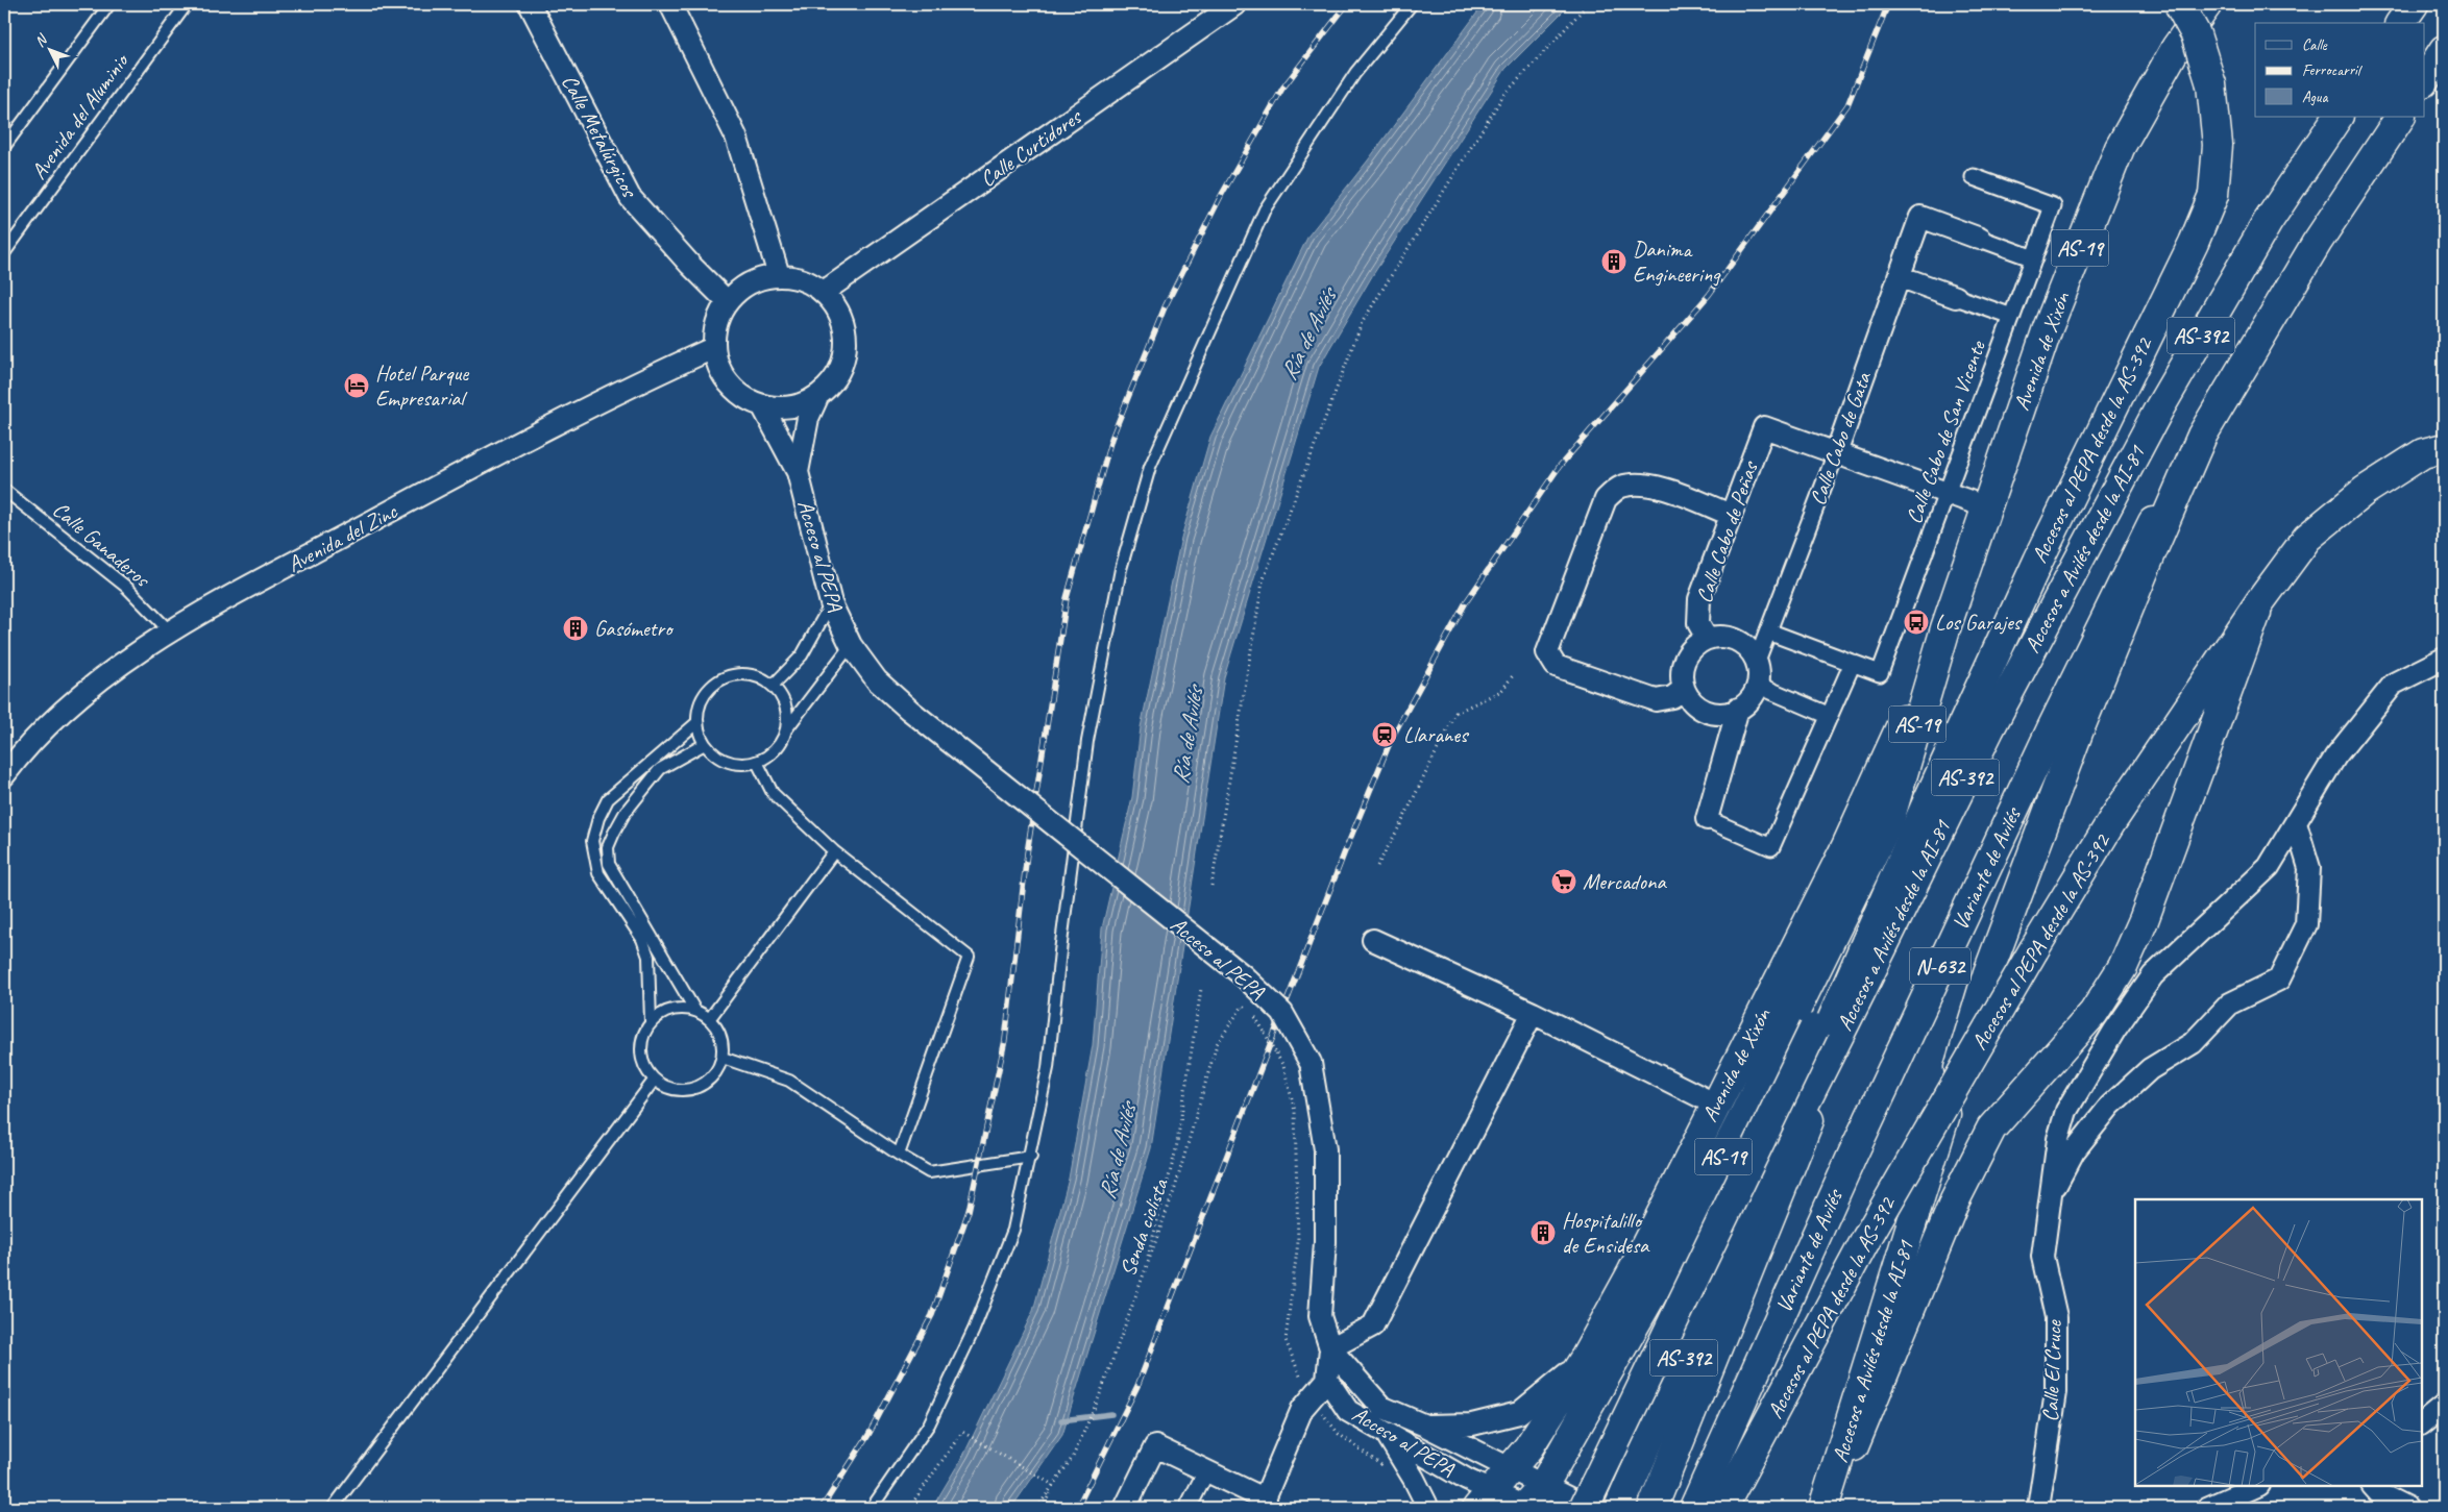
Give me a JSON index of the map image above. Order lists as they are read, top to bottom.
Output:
{
  "streets": {
    "main road": [
      "AS-19",
      "AS-392",
      "Avenida de Xixón",
      "Accesos al PEPA desde la AS-392",
      "Accesos a Avilés desde la AI-81",
      "Variante de Avilés",
      "N-632"
    ],
    "street": [
      "Calle Metalúrgicos",
      "Calle Curtidores",
      "Calle Cabo de San Vicente",
      "Calle Cabo de Gata",
      "Calle Cabo de Peñas",
      "Avenida del Zinc",
      "Acceso al PEPA",
      "Calle El Cruce"
    ],
    "lane": ["Avenida del Aluminio", "Calle Ganaderos"],
    "path": ["Senda ciclista"]
  },
  "crossings": [
    ["Calle Metalúrgicos", "Calle Curtidores"],
    ["Calle Metalúrgicos", "Avenida del Zinc"],
    ["Calle Curtidores", "Avenida del Zinc"],
    ["Avenida de Xixón", "Acceso al PEPA"],
    ["Calle Cabo de Gata", "Calle Cabo de Peñas"],
    ["Accesos al PEPA desde la AS-392", "Accesos a Avilés desde la AI-81"],
    ["Accesos al PEPA desde la AS-392", "Variante de Avilés"],
    ["Avenida del Zinc", "Calle Ganaderos"],
    ["Accesos a Avilés desde la AI-81", "Variante de Avilés"]
  ],
  "water": ["Ría de Avilés"],
  "places": {
    "building": ["Danima Engineering", "Gasómetro", "Hospitalillo de Ensidesa"],
    "hotel": ["Hotel Parque Empresarial"],
    "bus stop": ["Los Garajes"],
    "station": ["Llaranes"],
    "supermarket": ["Mercadona"]
  },
  "legend": ["Calle", "Ferrocarril", "Agua"],
  "north": "top left"
}
